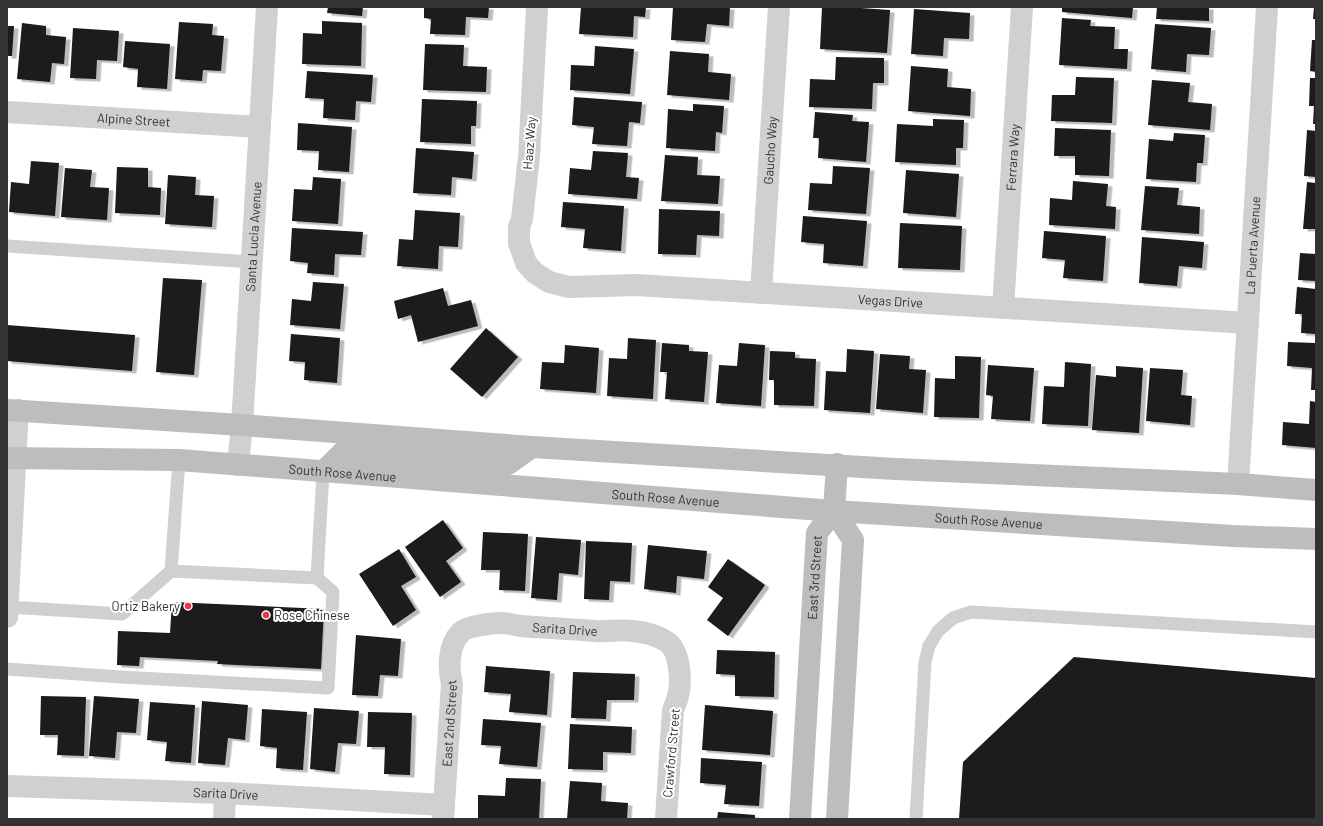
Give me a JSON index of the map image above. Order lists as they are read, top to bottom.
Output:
{
  "streets": {
    "main road": ["South Rose Avenue", "East 3rd Street"],
    "street": [
      "Alpine Street",
      "Haaz Way",
      "Gaucho Way",
      "Ferrara Way",
      "Santa Lucia Avenue",
      "La Puerta Avenue",
      "Vegas Drive",
      "Sarita Drive",
      "East 2nd Street",
      "Crawford Street"
    ]
  },
  "crossings": [
    ["Alpine Street", "Santa Lucia Avenue"],
    ["Haaz Way", "Vegas Drive"],
    ["Gaucho Way", "Vegas Drive"],
    ["Ferrara Way", "Vegas Drive"],
    ["Santa Lucia Avenue", "South Rose Avenue"],
    ["La Puerta Avenue", "Vegas Drive"],
    ["South Rose Avenue", "East 3rd Street"],
    ["Sarita Drive", "East 2nd Street"],
    ["Sarita Drive", "Crawford Street"]
  ],
  "places": ["Ortiz Bakery", "Rose Chinese"]
}
